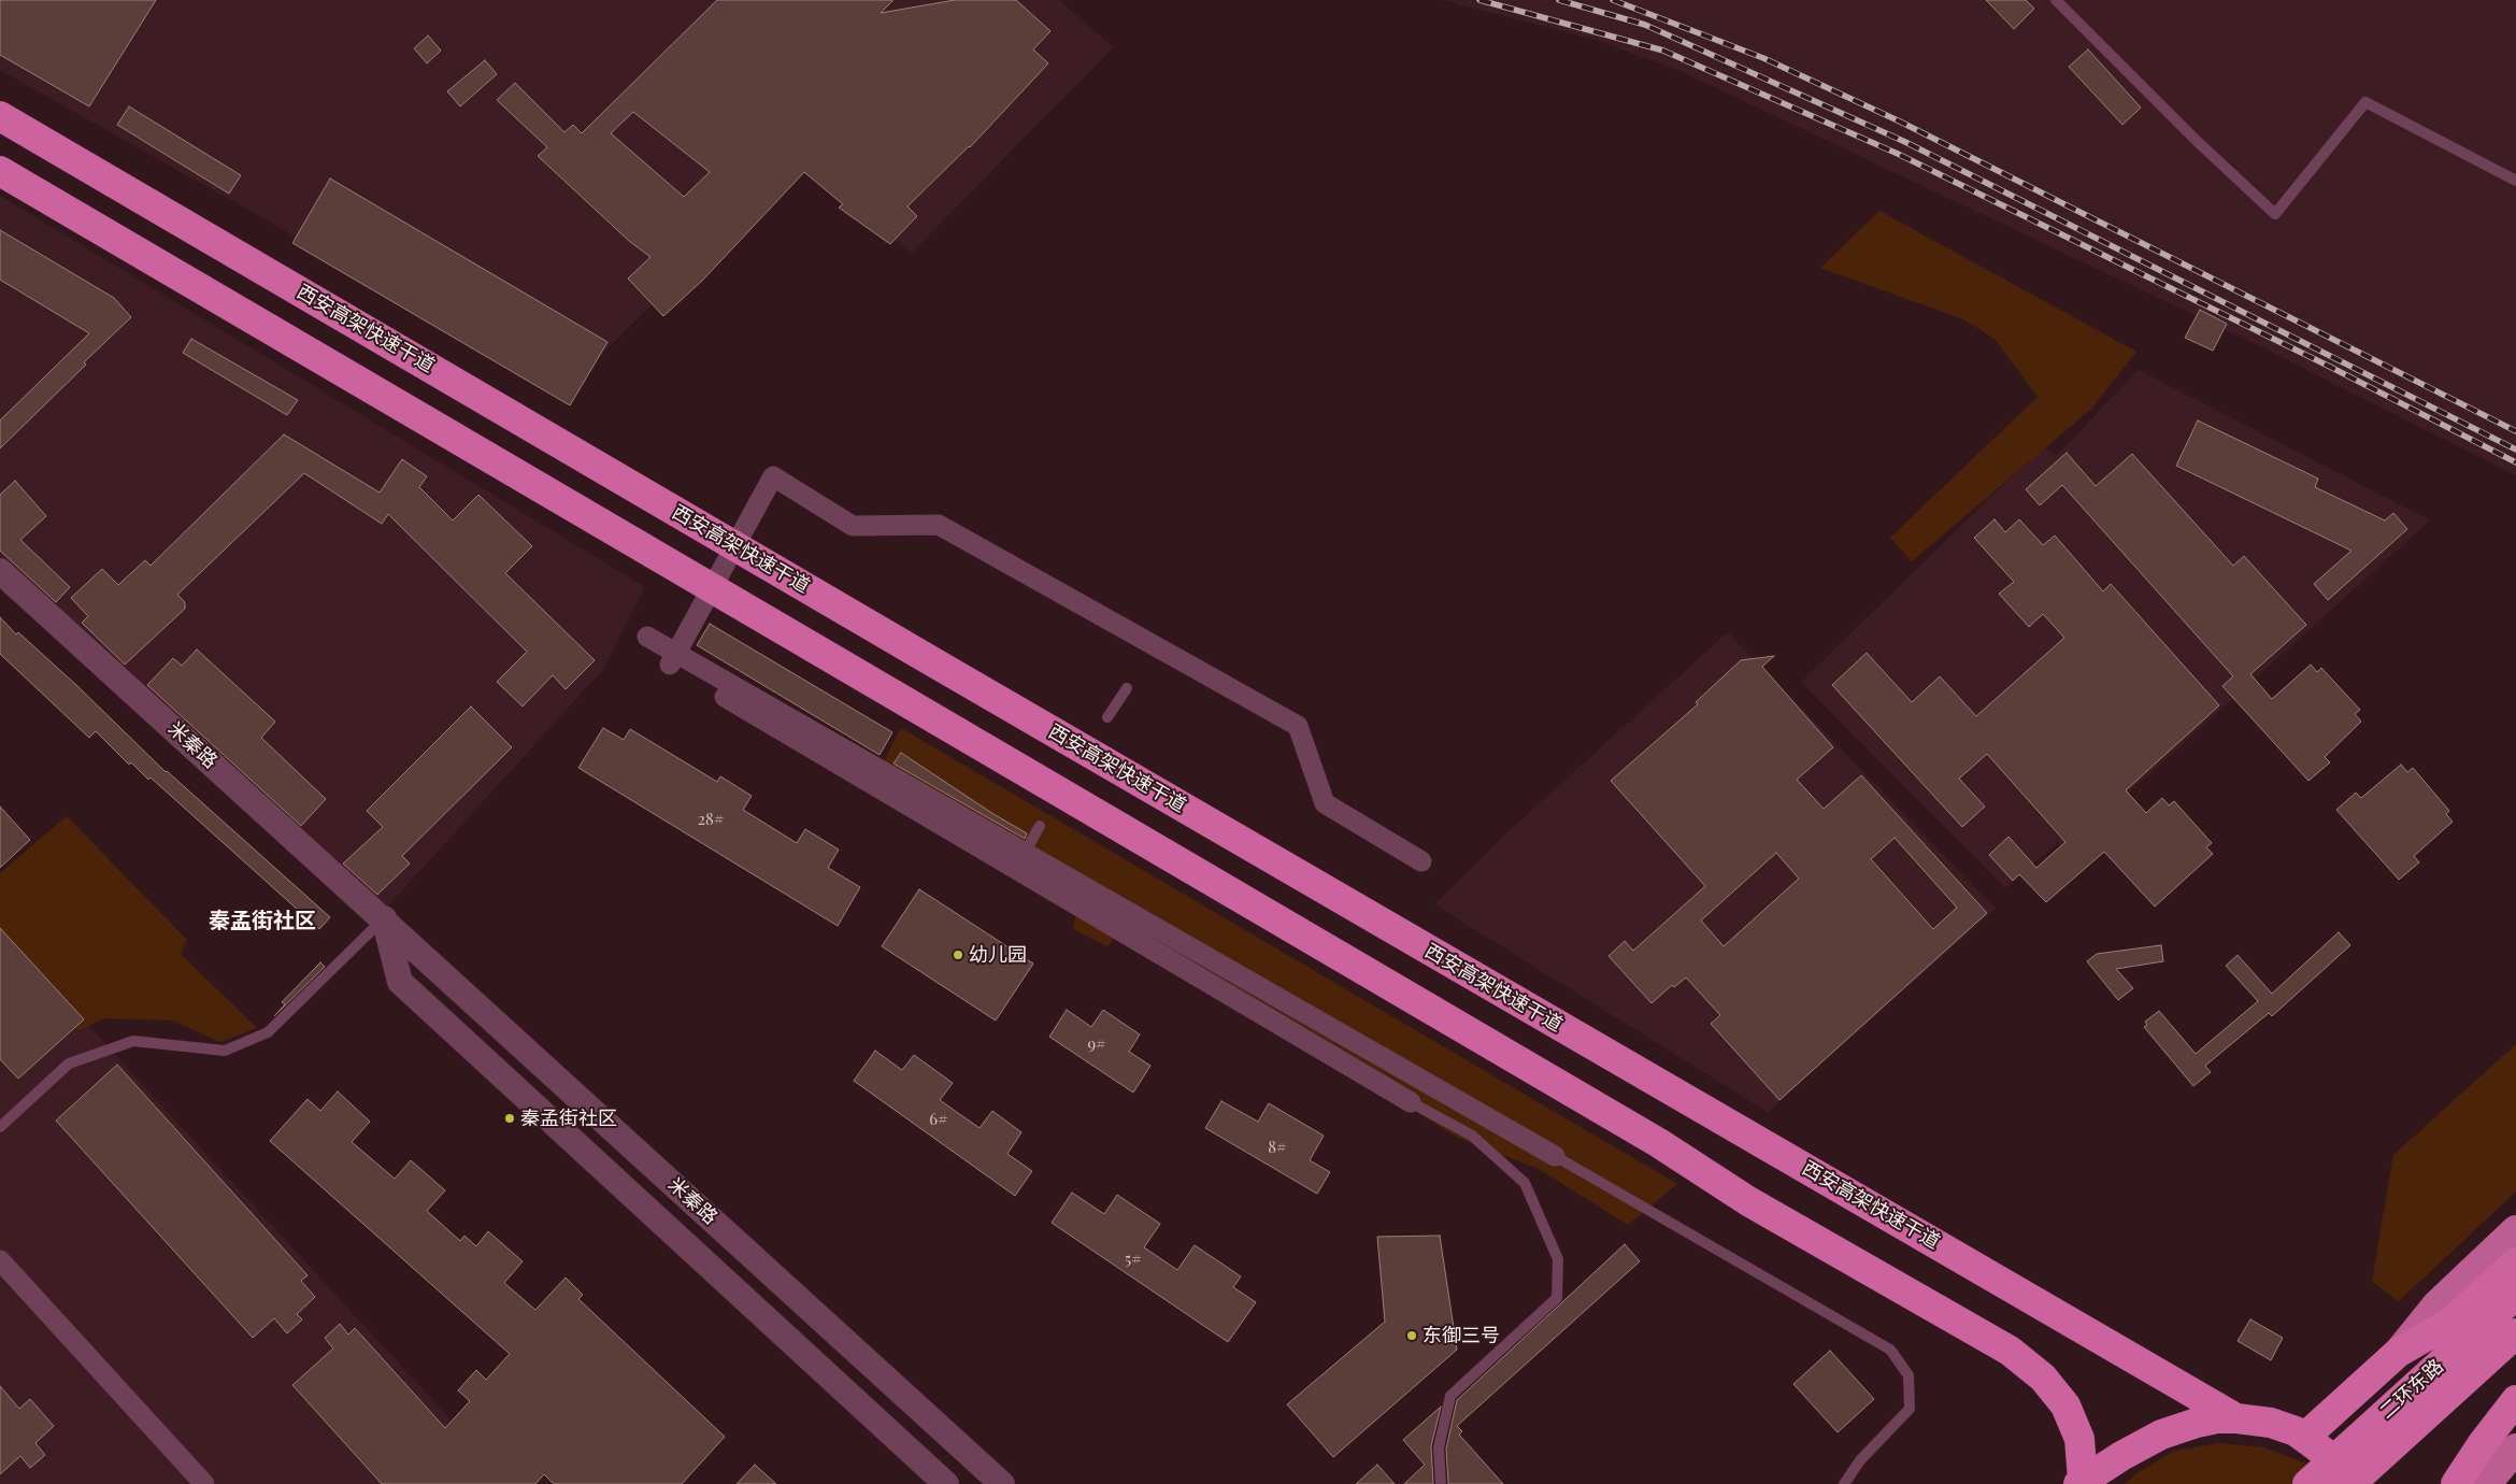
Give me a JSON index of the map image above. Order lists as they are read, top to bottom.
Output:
{
  "streets": {
    "highway": ["西安高架快速干道", "二环东路"],
    "street": ["米秦路"]
  },
  "districts": ["秦孟街社区"],
  "places": ["幼儿园", "秦孟街社区", "东御三号"],
  "house_numbers": [
    "28#",
    "9#",
    "6#",
    "8#",
    "5#"
  ]
}
